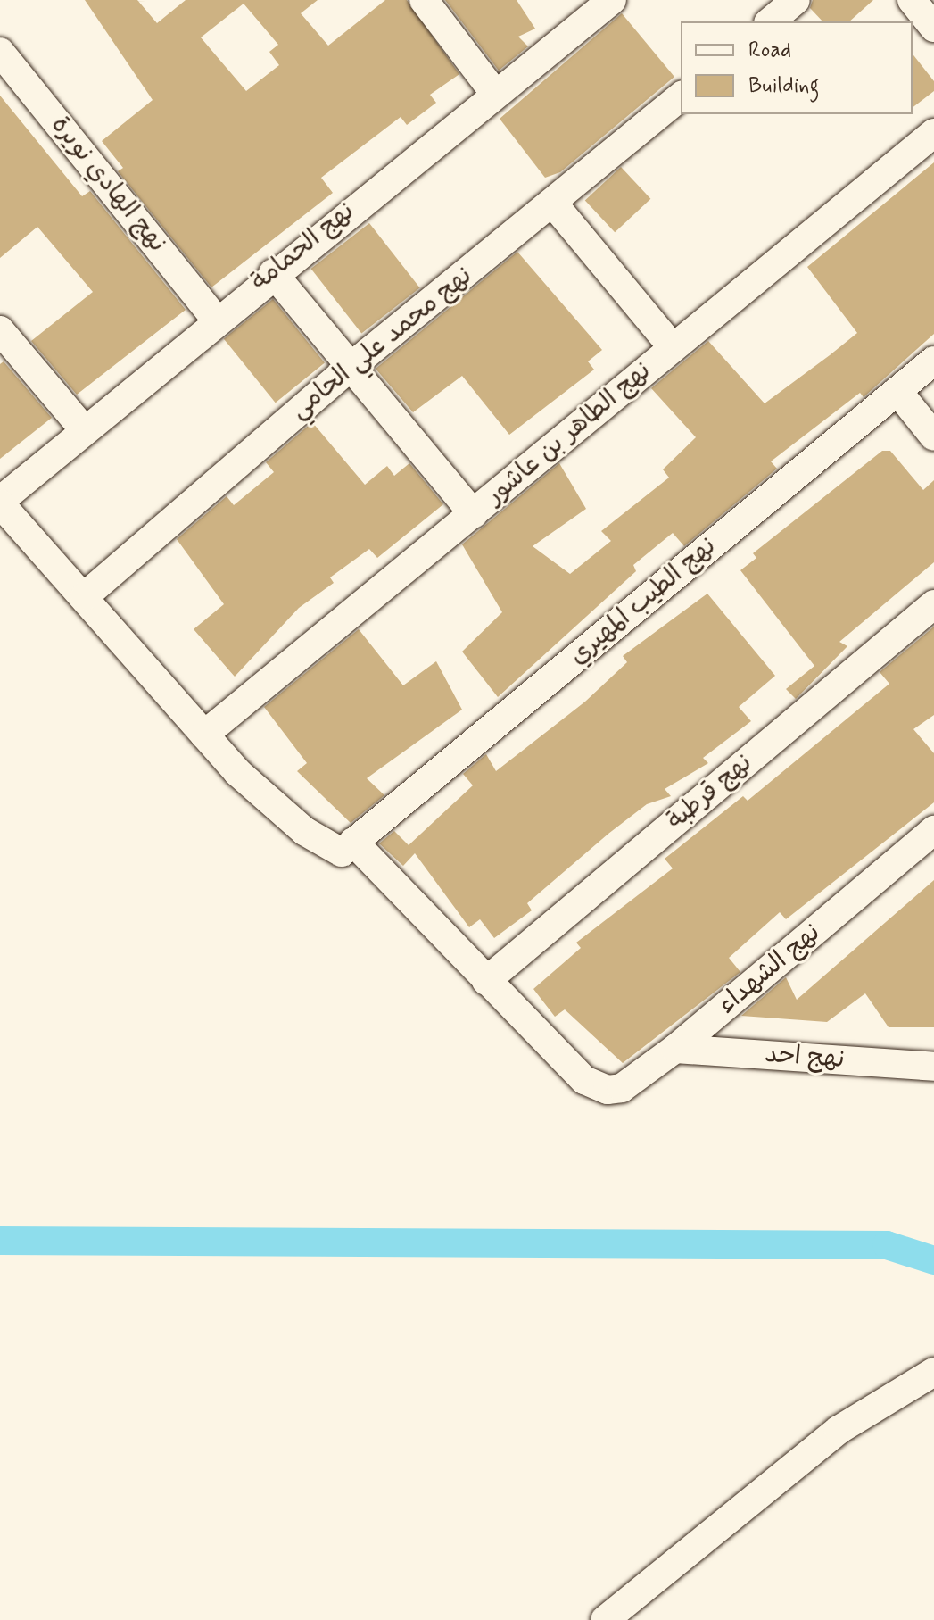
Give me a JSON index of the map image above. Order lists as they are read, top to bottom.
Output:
{
  "streets": {
    "street": [
      "نهج الهادي نويرة",
      "نهج الحمامة",
      "نهج محمد علي الحامي",
      "نهج الطاهر بن عاشور",
      "نهج الطيب المهيري",
      "نهج قرطبة",
      "نهج الشهداء",
      "نهج احد"
    ]
  },
  "crossings": [
    ["نهج الهادي نويرة", "نهج الحمامة"],
    ["نهج قرطبة", "نهج الشهداء"],
    ["نهج الشهداء", "نهج احد"]
  ],
  "legend": ["Road", "Building"]
}
